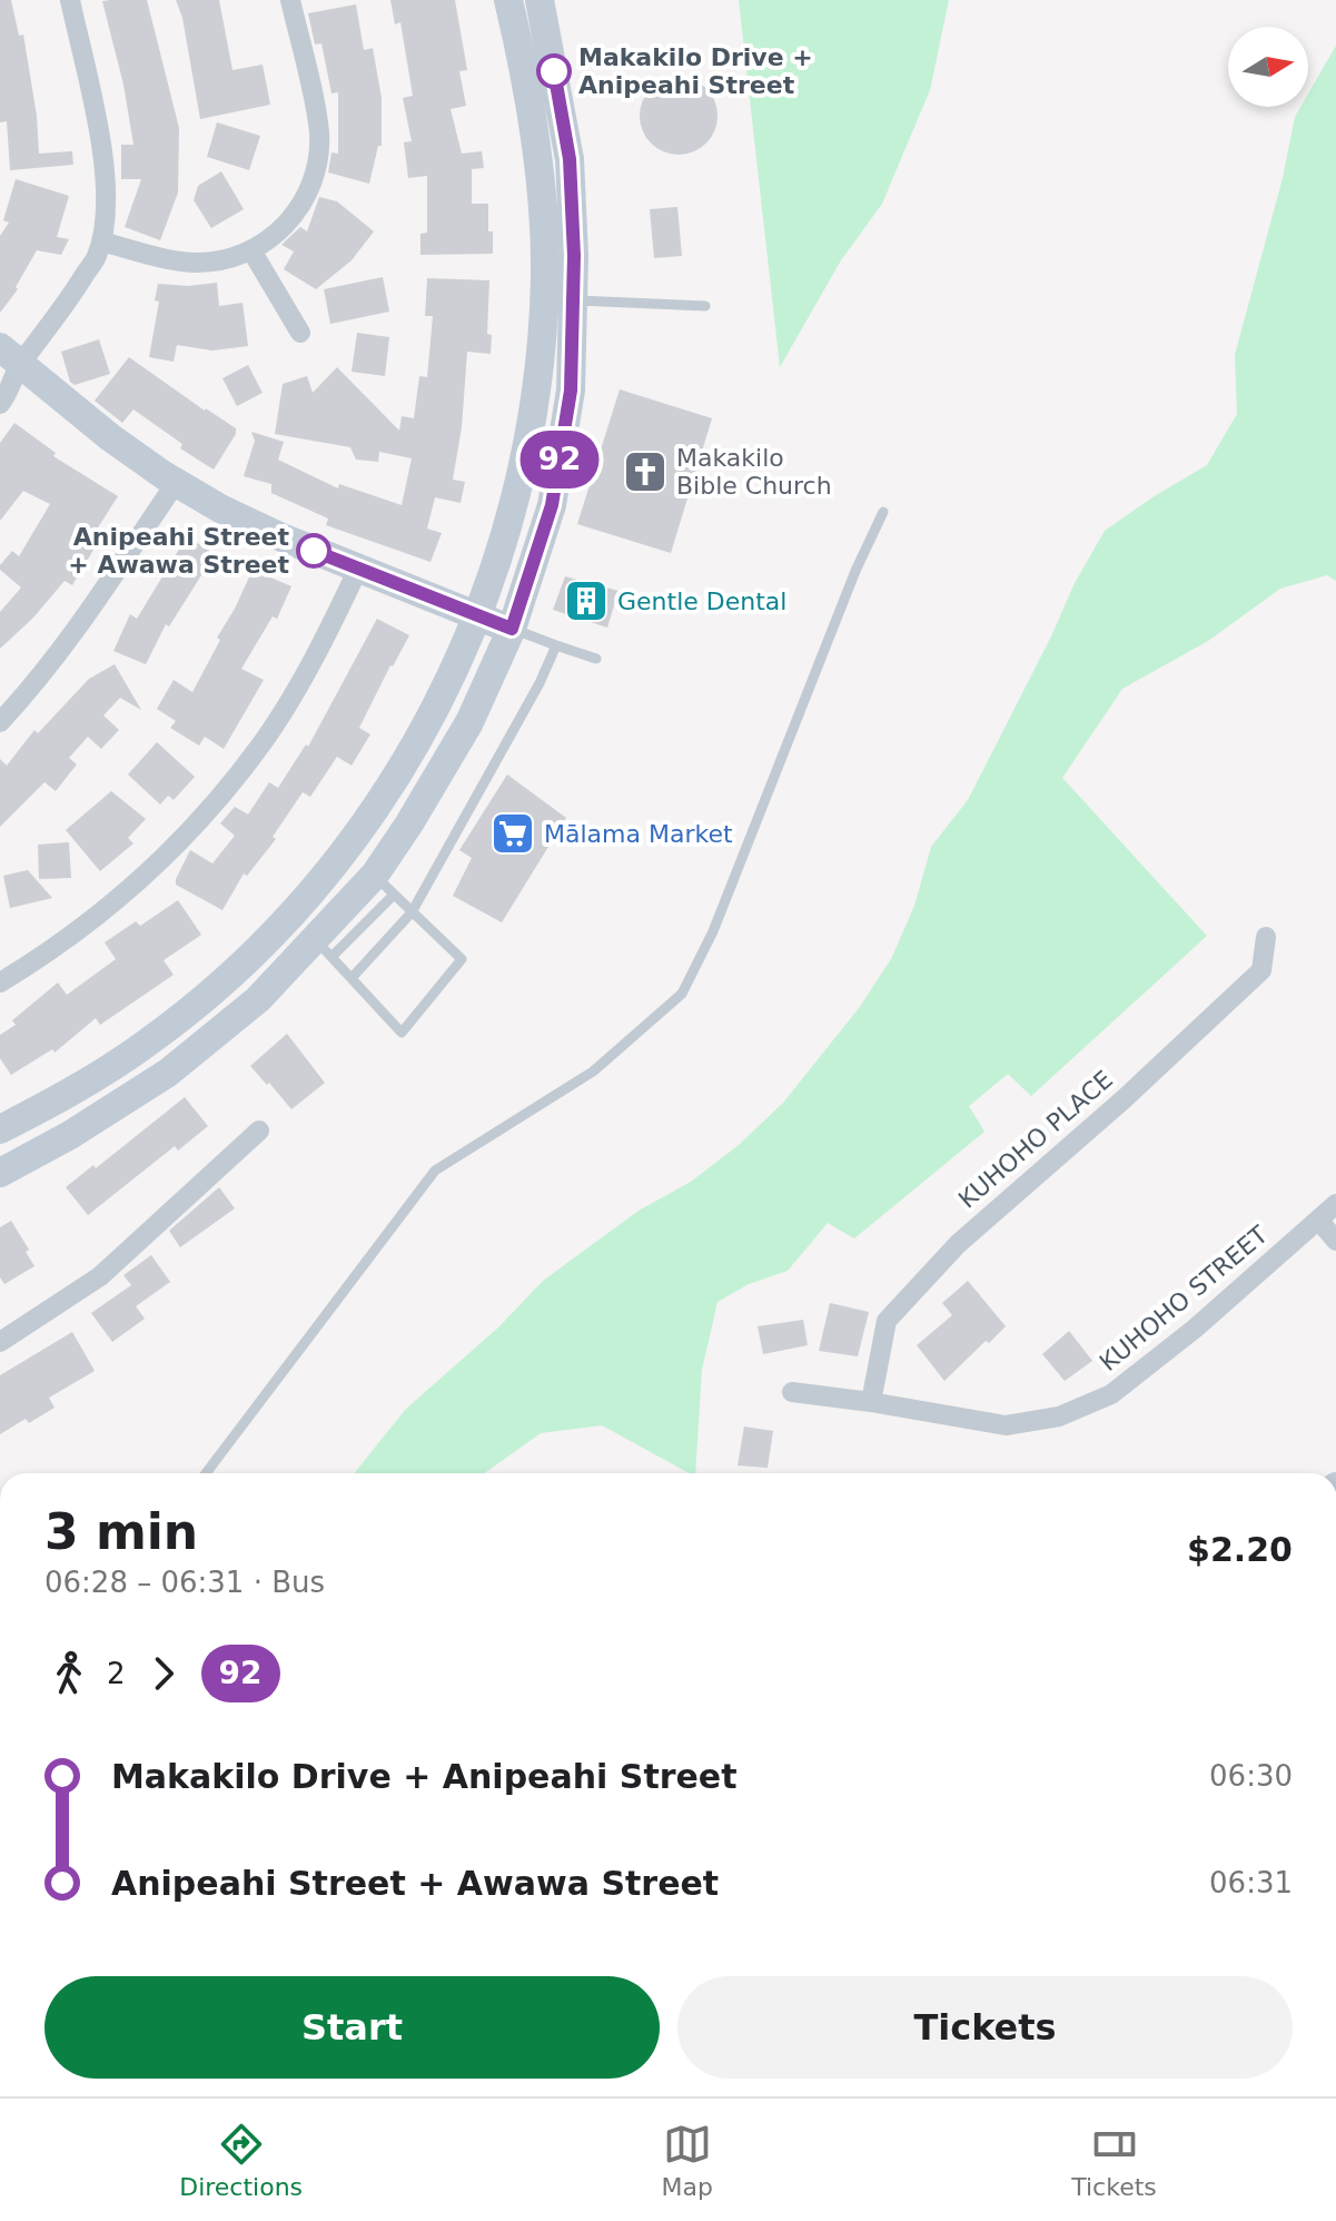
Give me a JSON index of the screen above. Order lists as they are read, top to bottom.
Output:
{
  "streets": {
    "street": ["KUHOHO PLACE", "KUHOHO STREET"]
  },
  "crossings": [
    ["KUHOHO PLACE", "KUHOHO STREET"]
  ],
  "places": {
    "other": ["Makakilo Drive + Anipeahi Street", "Anipeahi Street + Awawa Street"],
    "church": ["Makakilo Bible Church"],
    "building": ["Gentle Dental"],
    "supermarket": ["Mālama Market"]
  },
  "lines": ["bus line 92"],
  "north": "right",
  "page": {
    "on_map": "92",
    "heading": ["3 min", "06:28 – 06:31 · Bus", "$2.20"],
    "legs": ["2", "92"],
    "list": [
      {
        "name": "Makakilo Drive + Anipeahi Street",
        "value": "06:30"
      },
      {
        "name": "Anipeahi Street + Awawa Street",
        "value": "06:31"
      }
    ],
    "buttons": ["Start", "Tickets"],
    "tabs": ["Directions", "Map", "Tickets"]
  }
}
